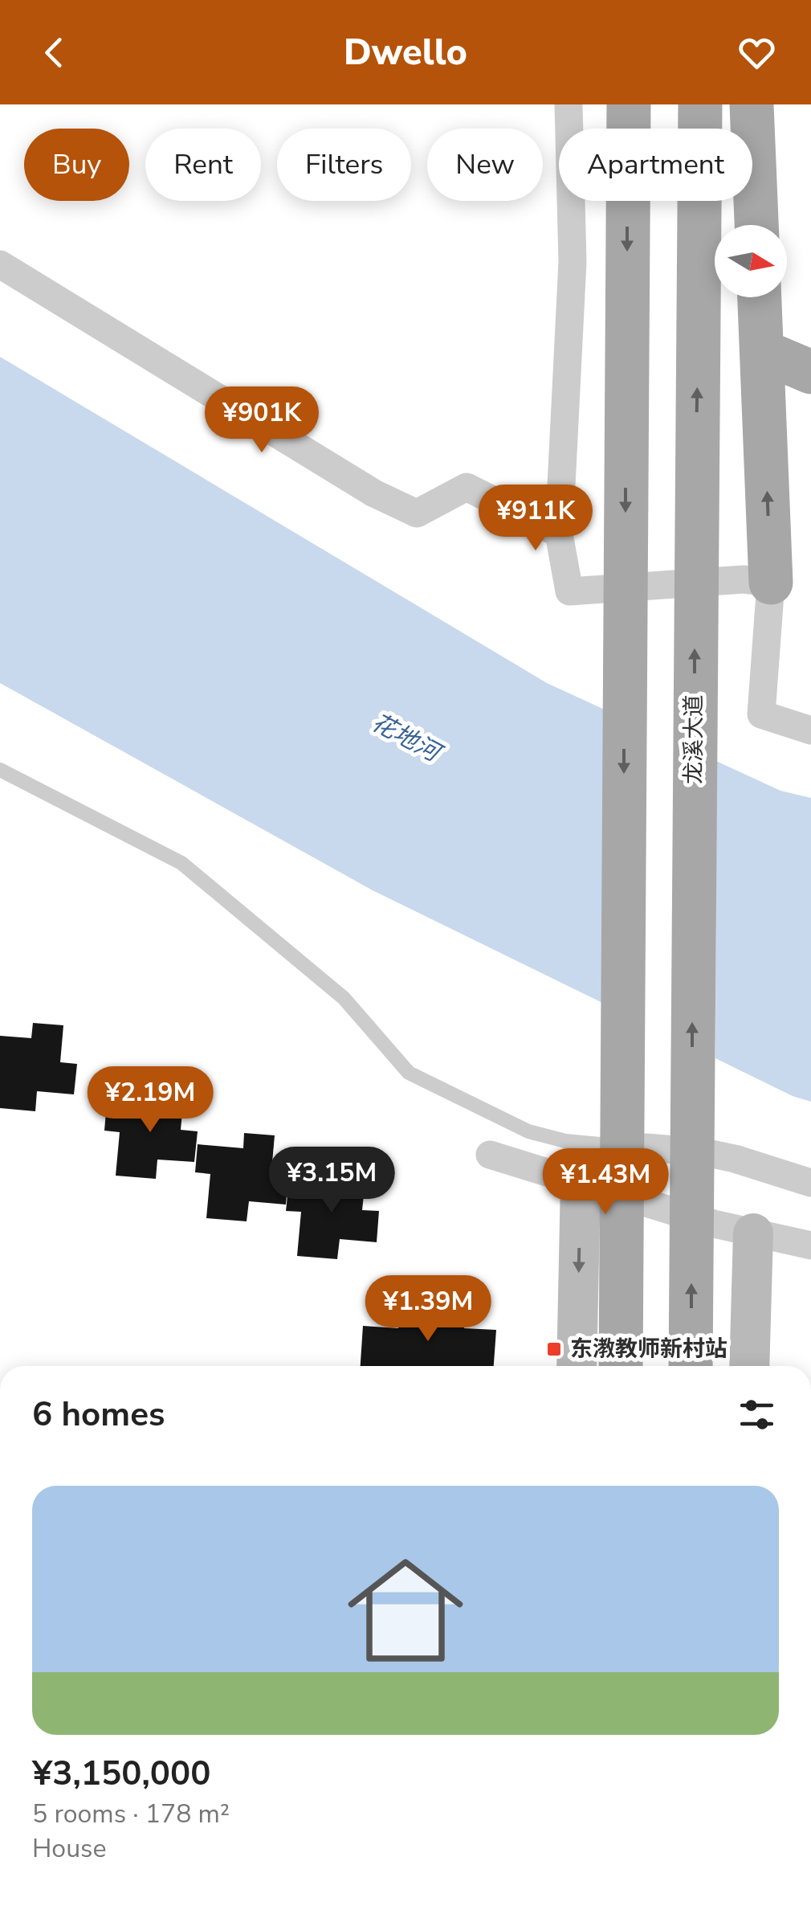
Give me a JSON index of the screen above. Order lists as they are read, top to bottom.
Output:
{
  "streets": {
    "main road": ["龙溪大道"]
  },
  "water": ["花地河"],
  "places": {
    "transit": ["东漖教师新村站"]
  },
  "north": "right",
  "page": {
    "header": "Dwello",
    "chip": [
      "Buy",
      "Rent",
      "Filters",
      "New",
      "Apartment"
    ],
    "price": [
      "¥901K",
      "¥911K",
      "¥2.19M",
      "¥3.15M",
      "¥1.43M",
      "¥1.39M"
    ],
    "heading": "6 homes",
    "list": [
      {
        "name": "¥3,150,000",
        "note": "5 rooms · 178 m² · House"
      }
    ]
  }
}
